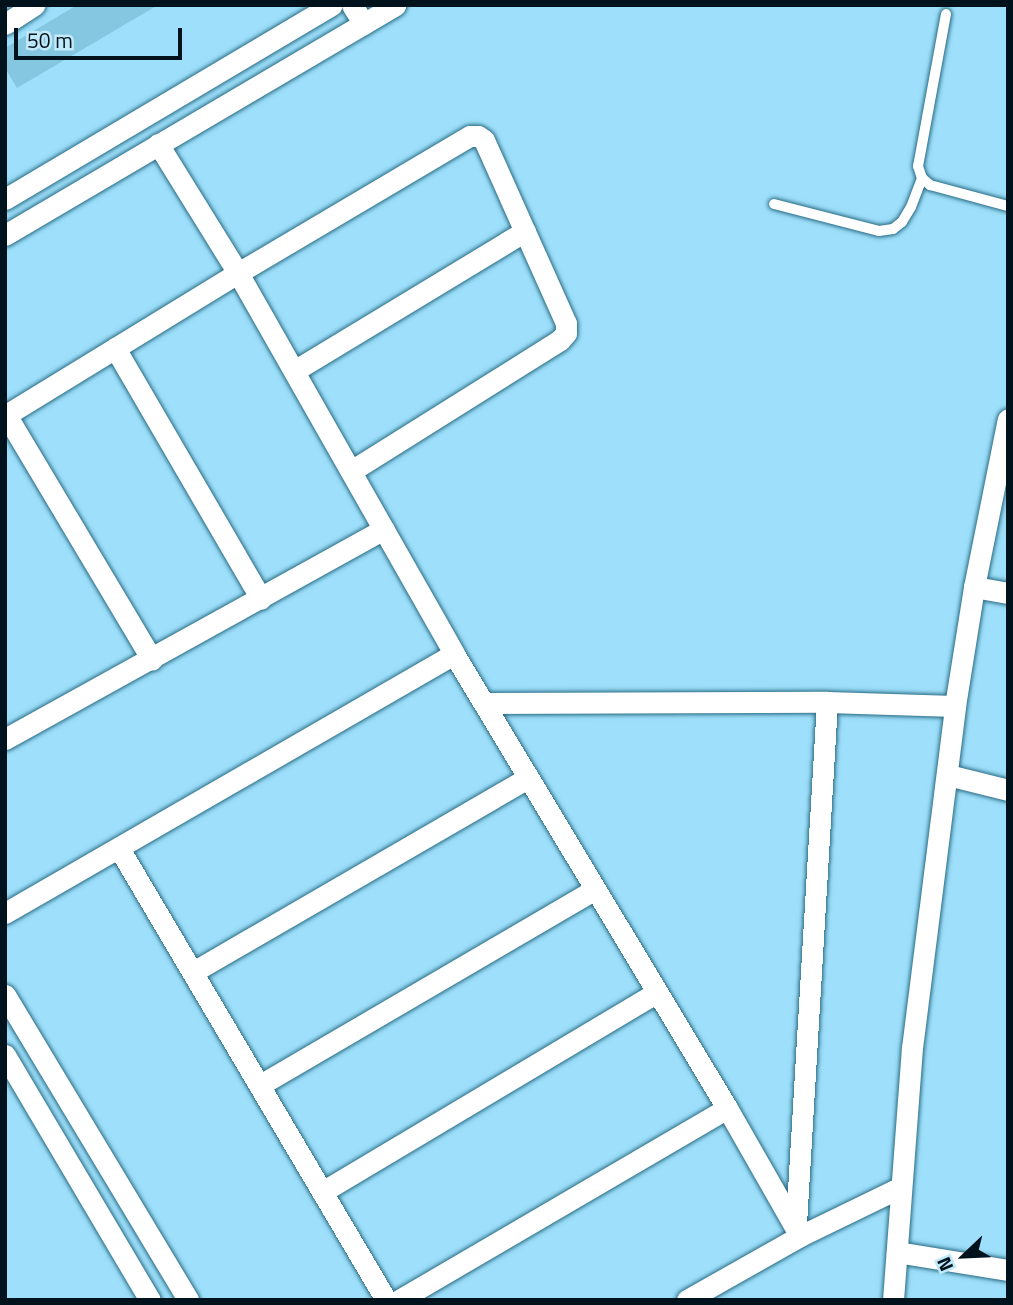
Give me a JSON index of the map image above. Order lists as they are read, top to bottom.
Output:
{
  "scale_bar": "50 m",
  "north": "bottom left"
}
